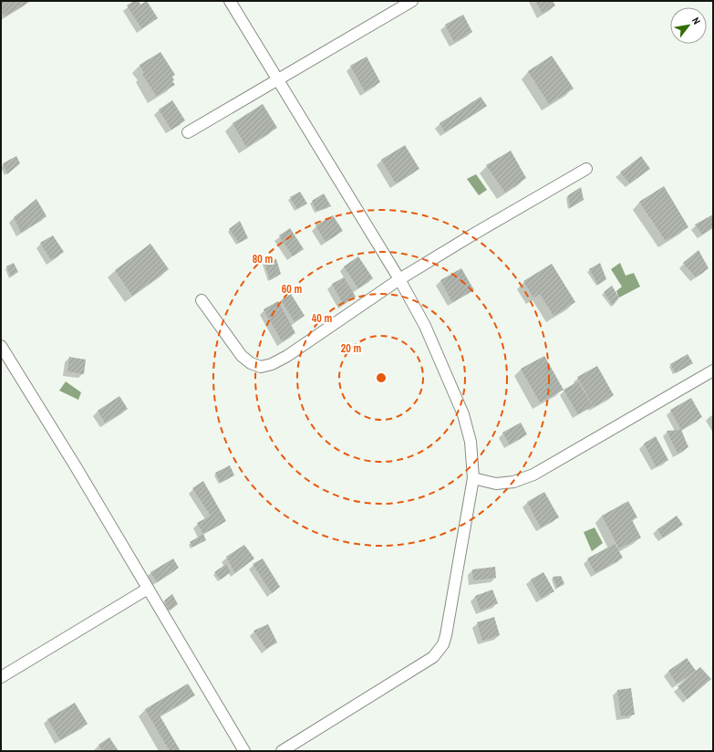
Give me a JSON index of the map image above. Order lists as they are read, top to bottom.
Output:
{
  "north": "top right",
  "rings": [
    "80 m",
    "60 m",
    "40 m",
    "20 m"
  ]
}
